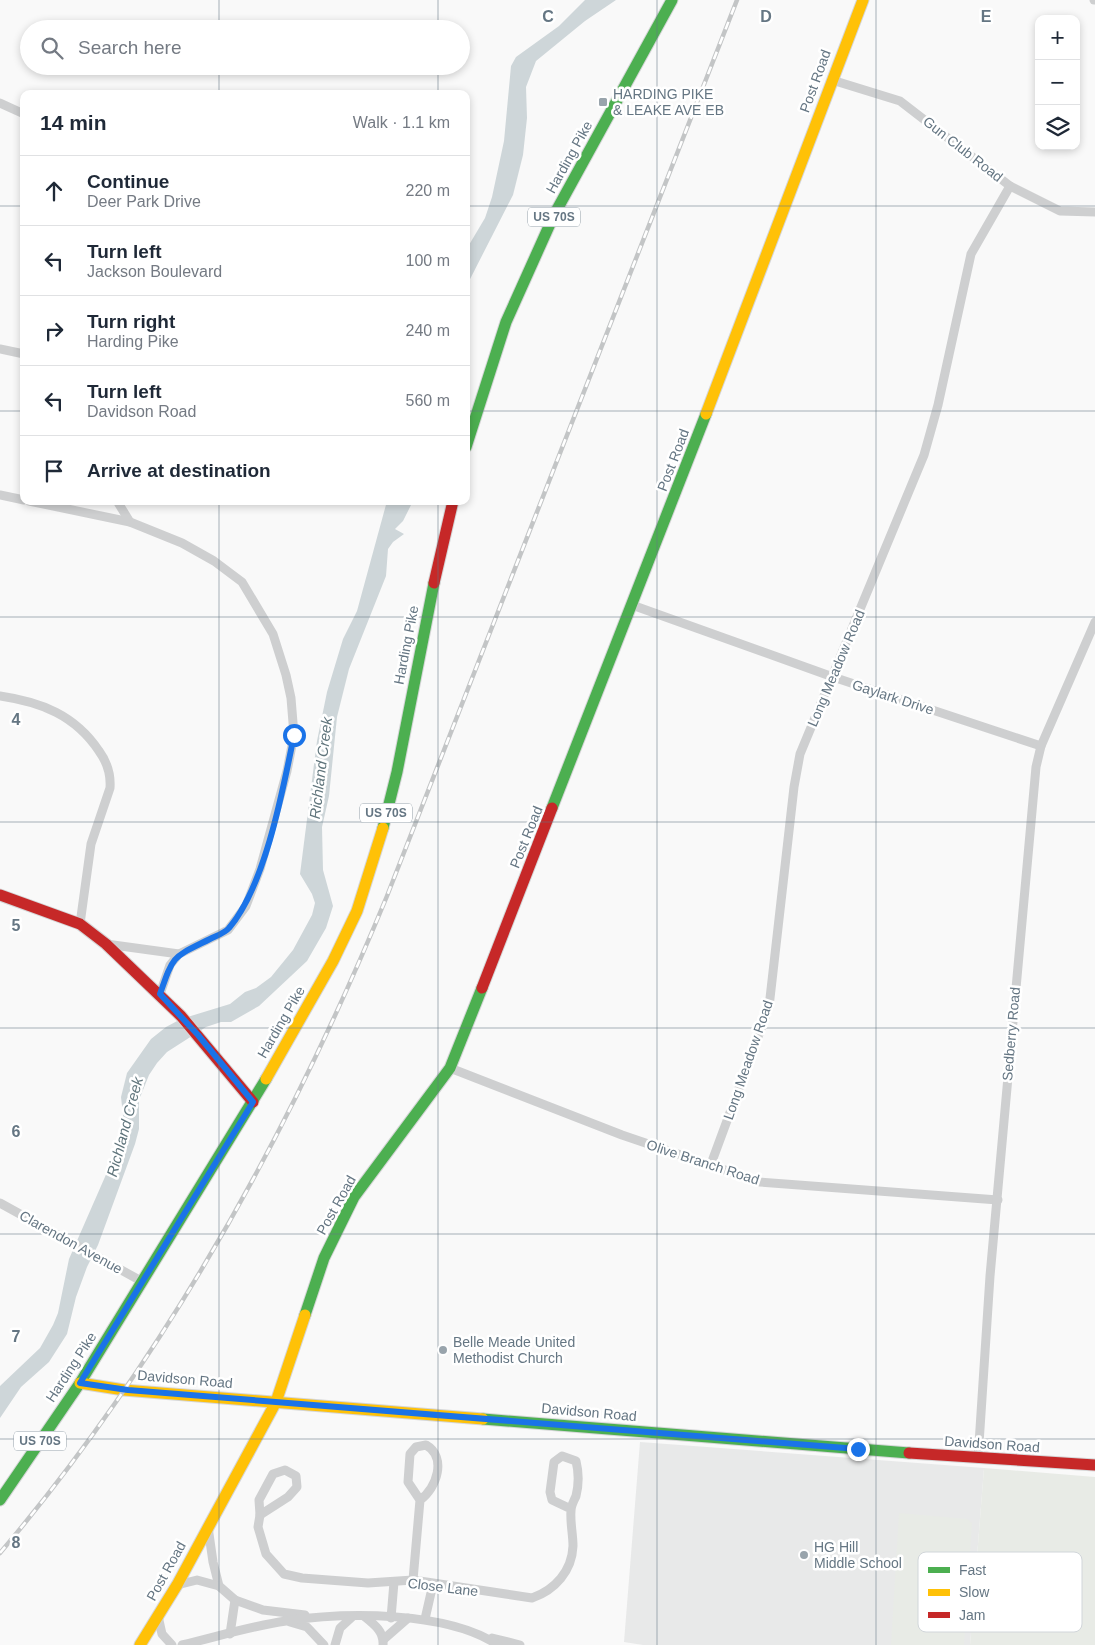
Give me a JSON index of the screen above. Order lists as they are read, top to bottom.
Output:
{
  "streets": {
    "street": [
      "Post Road",
      "Gun Club Road",
      "Harding Pike",
      "US 70S",
      "Long Meadow Road",
      "Gaylark Drive",
      "Sedberry Road",
      "Olive Branch Road",
      "Clarendon Avenue",
      "Davidson Road",
      "Close Lane"
    ]
  },
  "crossings": [
    ["Post Road", "Gun Club Road"],
    ["Post Road", "Gaylark Drive"],
    ["Post Road", "Olive Branch Road"],
    ["Post Road", "Davidson Road"],
    ["Gun Club Road", "Long Meadow Road"],
    ["Harding Pike", "Clarendon Avenue"],
    ["Harding Pike", "Davidson Road"],
    ["Long Meadow Road", "Gaylark Drive"],
    ["Long Meadow Road", "Olive Branch Road"],
    ["Gaylark Drive", "Sedberry Road"],
    ["Sedberry Road", "Olive Branch Road"],
    ["Sedberry Road", "Davidson Road"]
  ],
  "water": ["Richland Creek"],
  "places": {
    "transit": ["HARDING PIKE & LEAKE AVE EB"],
    "other": ["Belle Meade United Methodist Church", "HG Hill Middle School"]
  },
  "legend": ["Fast", "Slow", "Jam"],
  "page": {
    "map_buttons": ["+", "−"],
    "search": "Search here",
    "heading": ["14 min", "Walk · 1.1 km"],
    "list": [
      ["Continue", "Deer Park Drive", "220 m"],
      ["Turn left", "Jackson Boulevard", "100 m"],
      ["Turn right", "Harding Pike", "240 m"],
      ["Turn left", "Davidson Road", "560 m"],
      "Arrive at destination"
    ]
  },
  "grid": {
    "columns": ["C", "D", "E"],
    "rows": [
      "4",
      "5",
      "6",
      "7",
      "8"
    ]
  }
}
